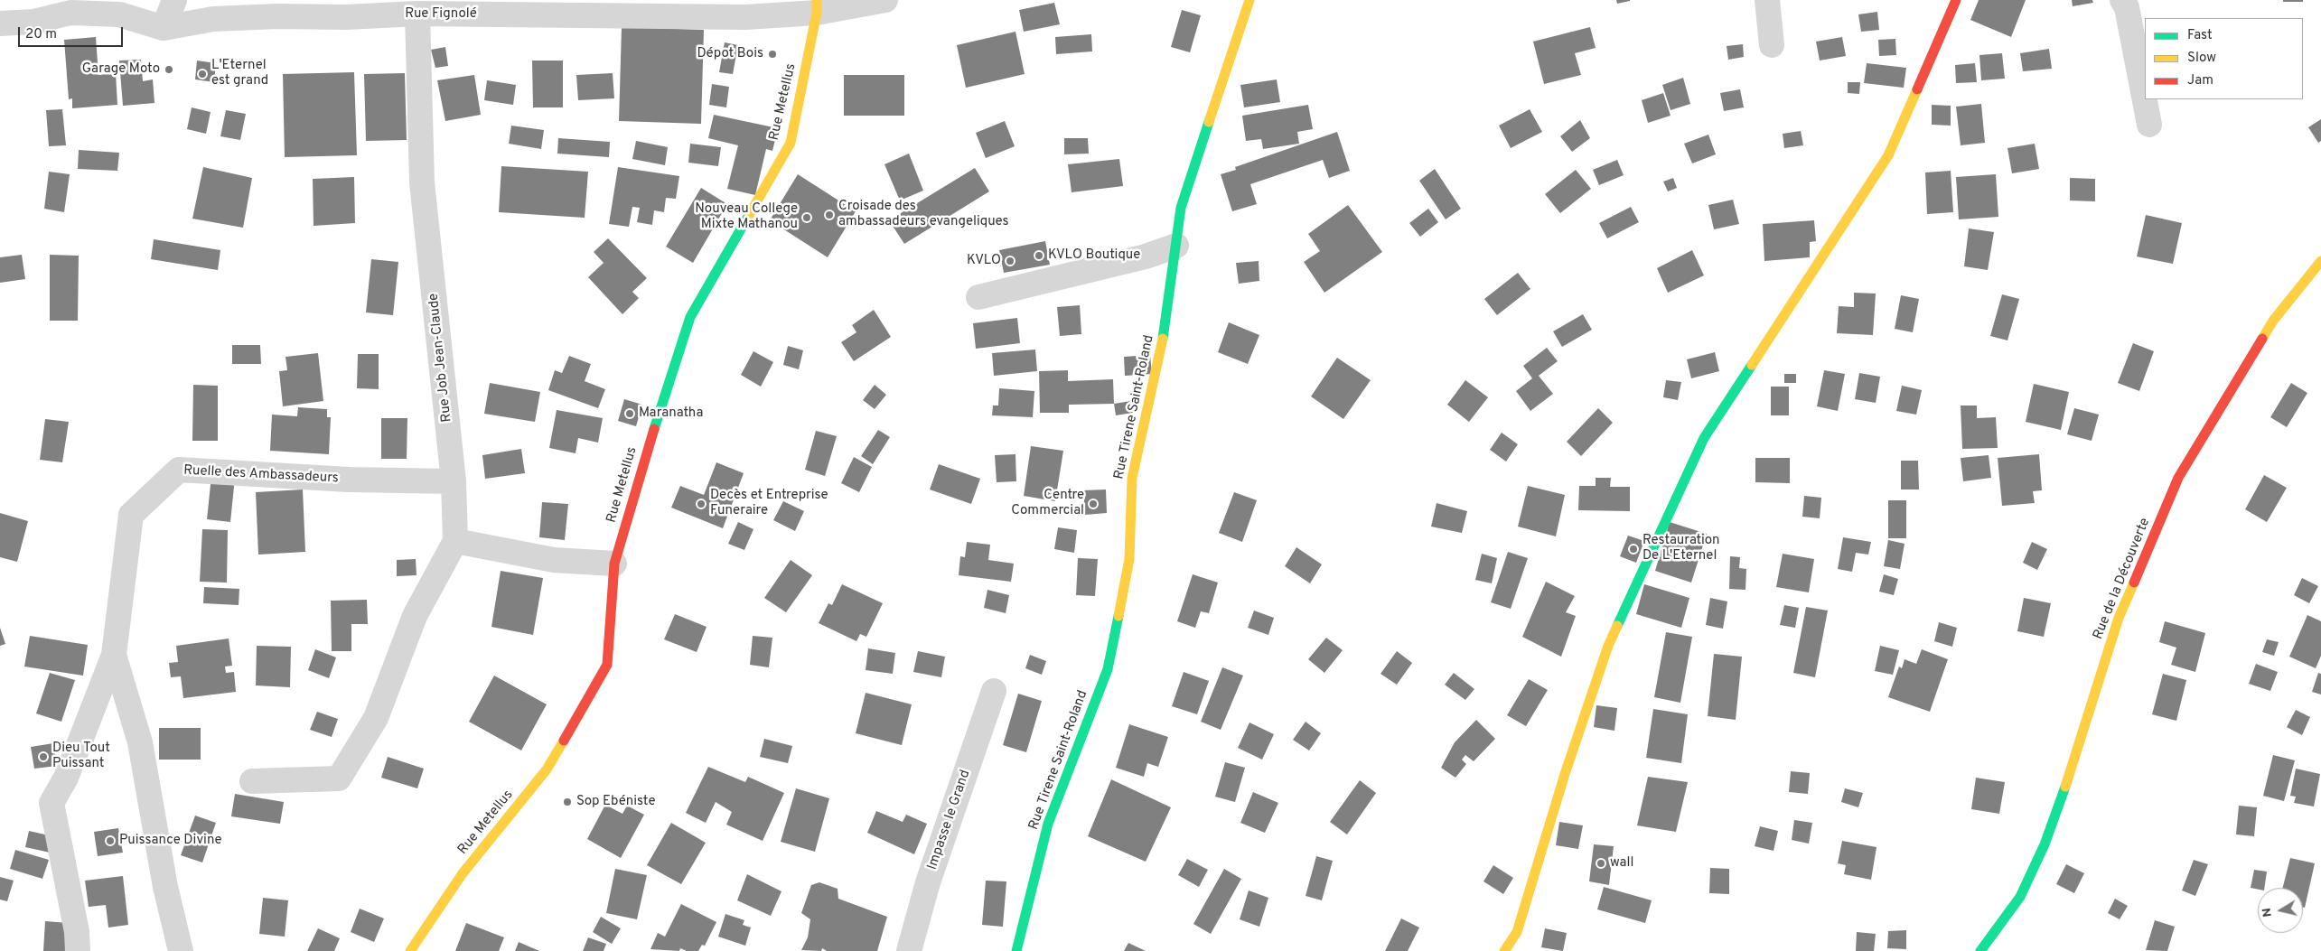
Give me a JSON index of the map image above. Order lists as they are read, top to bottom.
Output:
{
  "streets": {
    "street": [
      "Rue Fignolé",
      "Rue Metellus",
      "Rue Job Jean-Claude",
      "Rue Tirene Saint-Roland",
      "Ruelle des Ambassadeurs",
      "Rue de la Découverte",
      "Impasse le Grand"
    ]
  },
  "crossings": [
    ["Rue Fignolé", "Rue Metellus"],
    ["Rue Fignolé", "Rue Job Jean-Claude"],
    ["Rue Job Jean-Claude", "Ruelle des Ambassadeurs"]
  ],
  "places": [
    "Dépot Bois",
    "Garage Moto",
    "L'Eternel est grand",
    "Croisade des ambassadeurs evangeliques",
    "Nouveau College Mixte Mathanou",
    "KVLO Boutique",
    "KVLO",
    "Maranatha",
    "Decès et Entreprise Funeraire",
    "Centre Commercial",
    "Restauration De L'Eternel",
    "Dieu Tout Puissant",
    "Sop Ebéniste",
    "Puissance Divine",
    "wall"
  ],
  "legend": ["Fast", "Slow", "Jam"],
  "scale_bar": "20 m",
  "north": "left"
}
